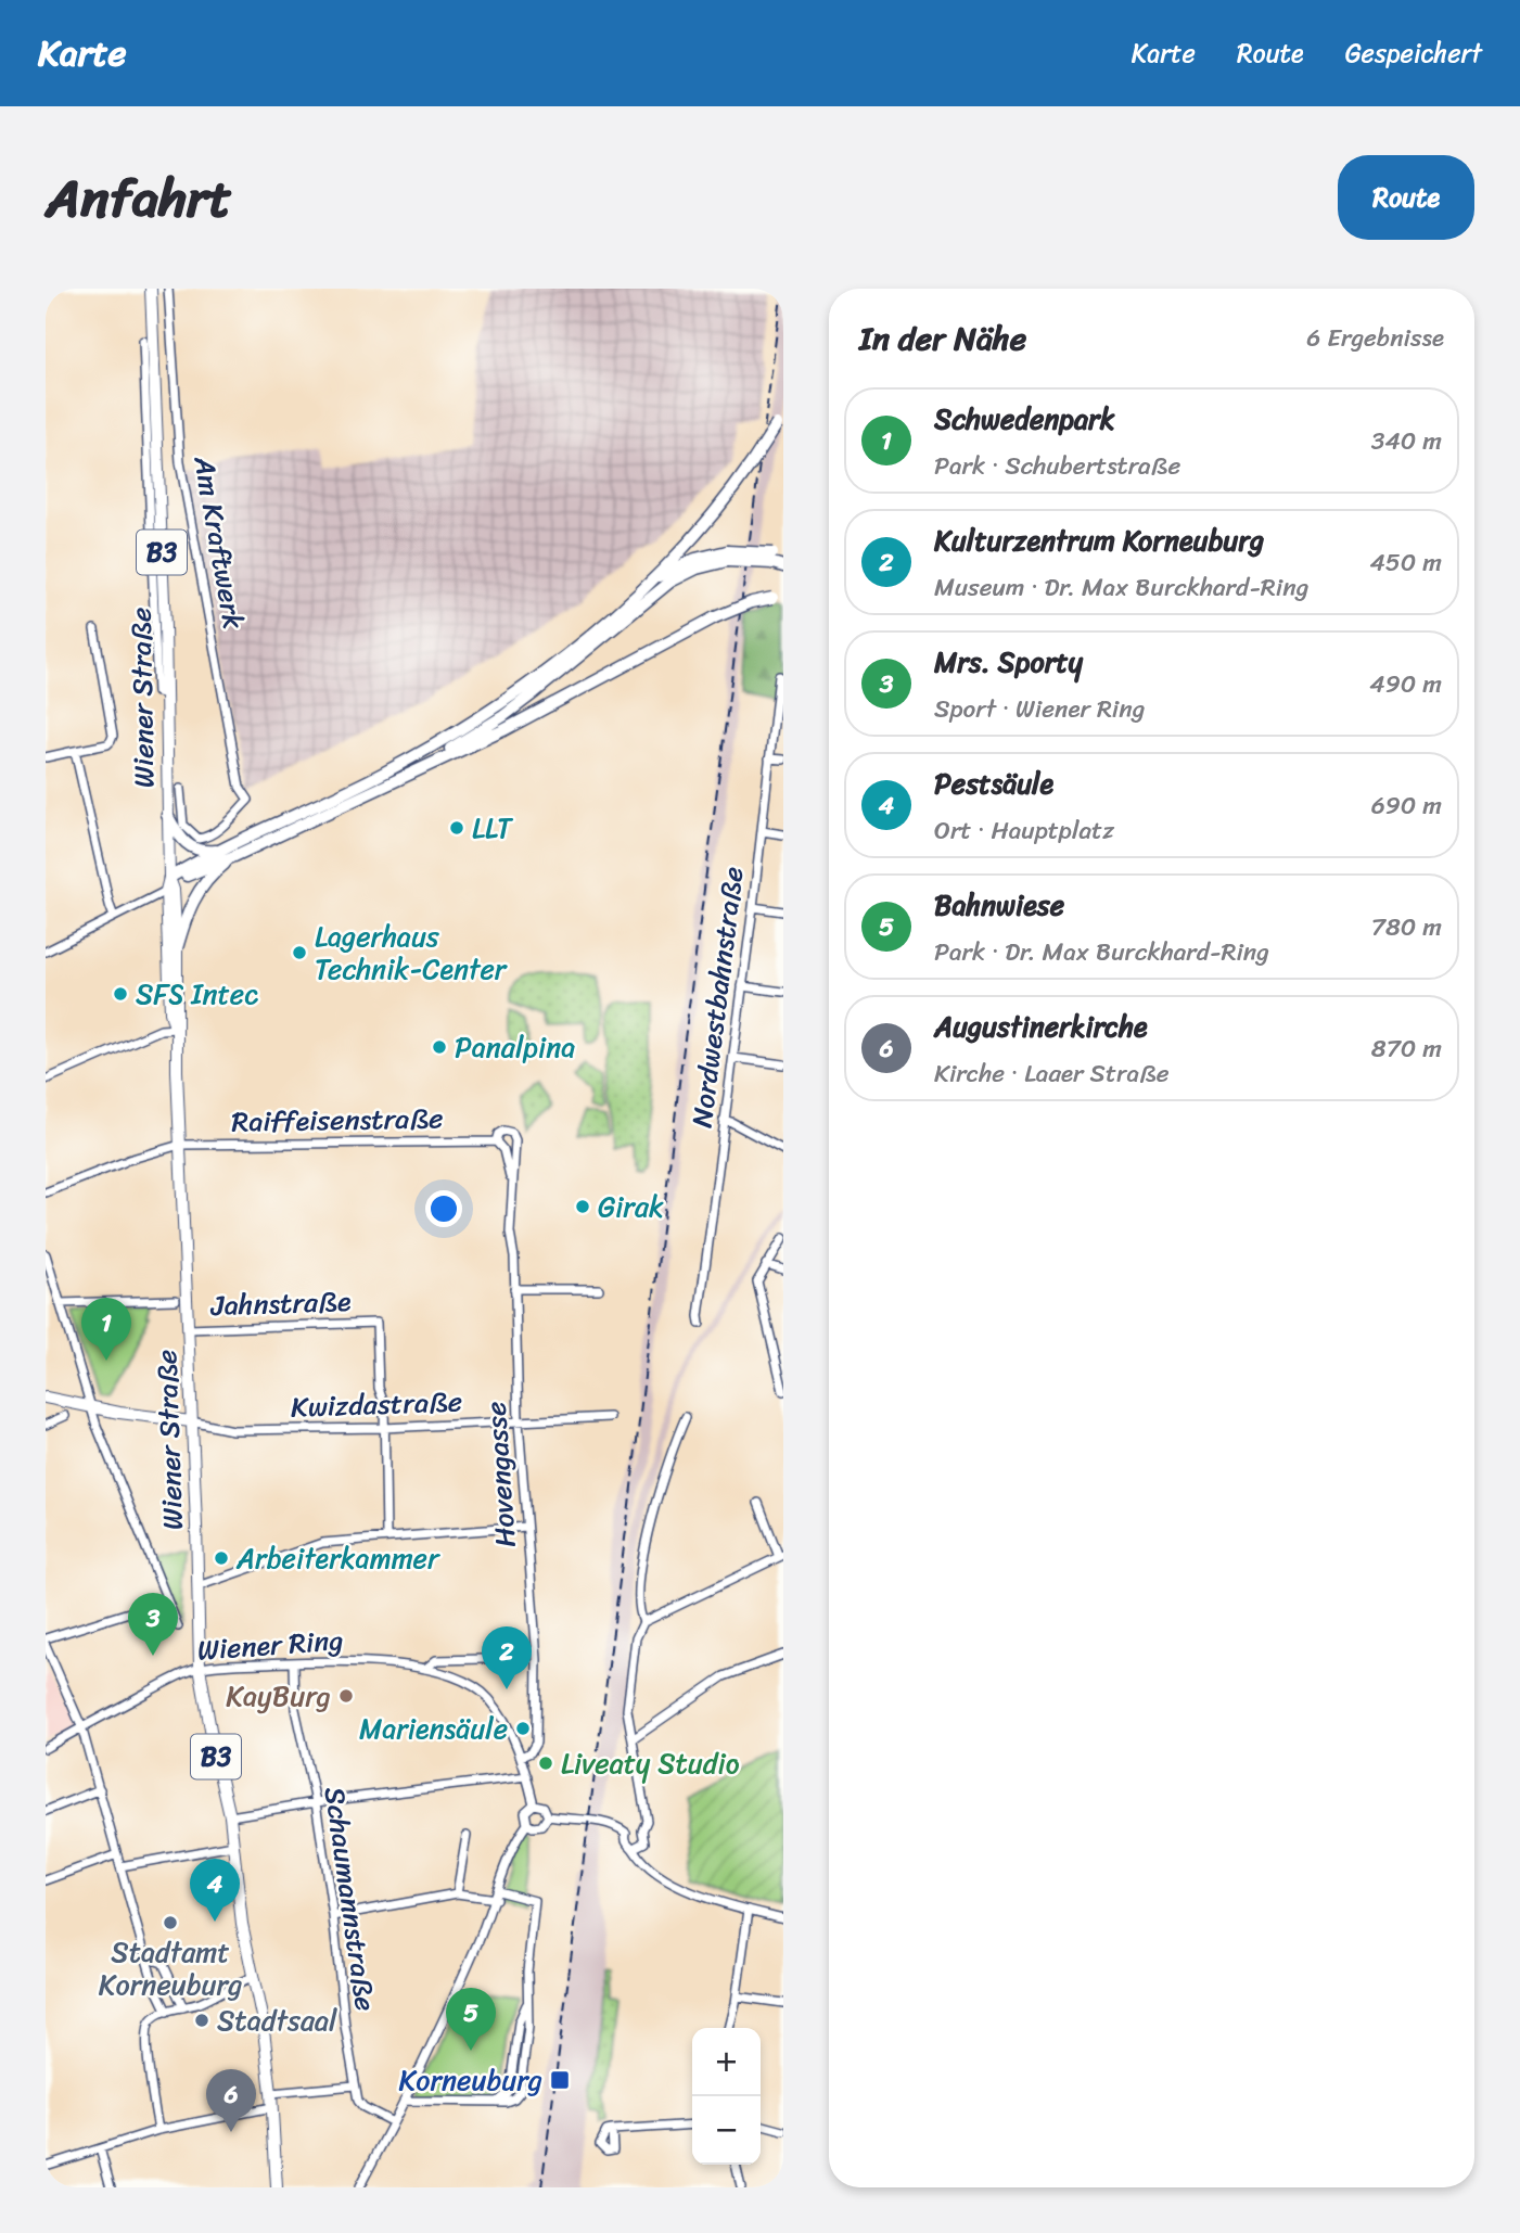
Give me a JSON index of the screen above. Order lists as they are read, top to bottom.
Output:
{
  "streets": {
    "main road": ["B3", "Wiener Straße"],
    "street": [
      "Am Kraftwerk",
      "Nordwestbahnstraße",
      "Raiffeisenstraße",
      "Jahnstraße",
      "Kwizdastraße",
      "Hovengasse",
      "Wiener Ring",
      "Schaumannstraße"
    ]
  },
  "crossings": [
    ["B3", "Wiener Straße"],
    ["Wiener Straße", "Raiffeisenstraße"],
    ["Wiener Straße", "Jahnstraße"],
    ["Wiener Straße", "Kwizdastraße"],
    ["Wiener Straße", "Wiener Ring"],
    ["Raiffeisenstraße", "Hovengasse"],
    ["Jahnstraße", "Kwizdastraße"],
    ["Kwizdastraße", "Hovengasse"],
    ["Hovengasse", "Wiener Ring"],
    ["Wiener Ring", "Schaumannstraße"]
  ],
  "places": {
    "other": [
      "LLT",
      "Lagerhaus Technik-Center",
      "SFS Intec",
      "Panalpina",
      "Girak",
      "Arbeiterkammer",
      "KayBurg",
      "Mariensäule",
      "Liveaty Studio",
      "Stadtamt Korneuburg",
      "Stadtsaal"
    ],
    "transit": ["Korneuburg"]
  },
  "page": {
    "header": "Karte",
    "nav": ["Karte", "Route", "Gespeichert"],
    "title": "Anfahrt",
    "buttons": "Route",
    "heading": ["In der Nähe", "6 Ergebnisse"],
    "list": [
      {
        "mark": "1",
        "name": "Schwedenpark",
        "note": "Park · Schubertstraße",
        "value": "340 m"
      },
      {
        "mark": "2",
        "name": "Kulturzentrum Korneuburg",
        "note": "Museum · Dr. Max Burckhard-Ring",
        "value": "450 m"
      },
      {
        "mark": "3",
        "name": "Mrs. Sporty",
        "note": "Sport · Wiener Ring",
        "value": "490 m"
      },
      {
        "mark": "4",
        "name": "Pestsäule",
        "note": "Ort · Hauptplatz",
        "value": "690 m"
      },
      {
        "mark": "5",
        "name": "Bahnwiese",
        "note": "Park · Dr. Max Burckhard-Ring",
        "value": "780 m"
      },
      {
        "mark": "6",
        "name": "Augustinerkirche",
        "note": "Kirche · Laaer Straße",
        "value": "870 m"
      }
    ],
    "pins": [
      "1",
      "3",
      "2",
      "4",
      "5",
      "6"
    ],
    "map_buttons": ["+", "−"]
  }
}
